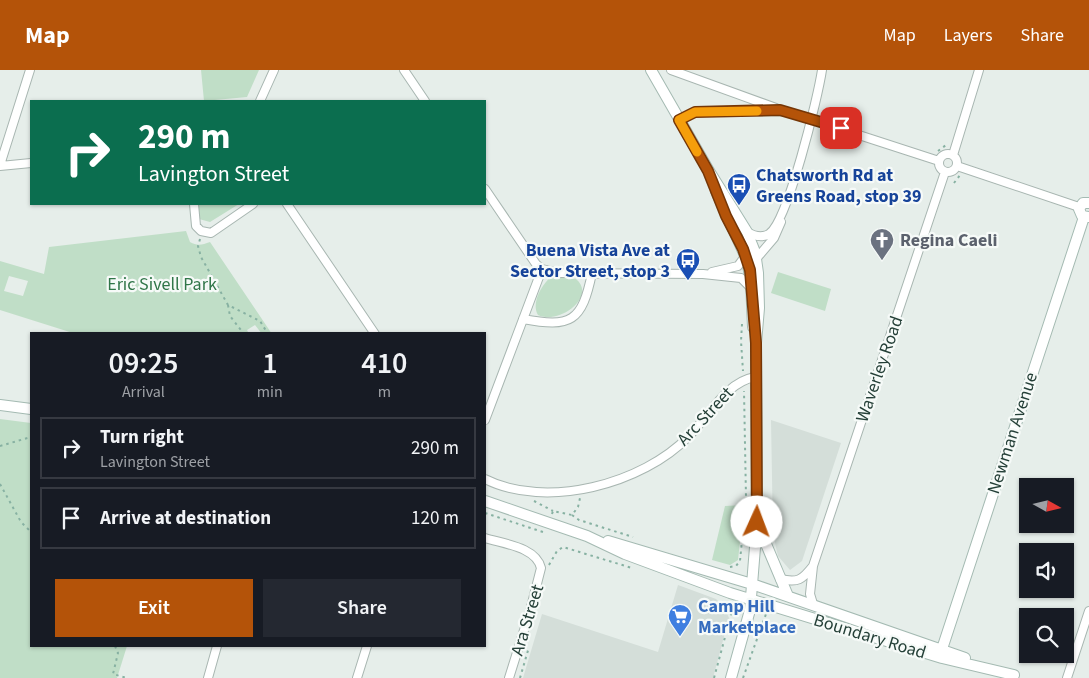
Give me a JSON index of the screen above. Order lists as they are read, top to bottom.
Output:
{
  "streets": {
    "main road": ["Newman Avenue", "Boundary Road"],
    "street": ["Waverley Road", "Arc Street", "Ara Street"]
  },
  "crossings": [
    ["Waverley Road", "Boundary Road"],
    ["Newman Avenue", "Boundary Road"]
  ],
  "parks": ["Eric Sivell Park"],
  "places": {
    "bus stop": ["Chatsworth Rd at Greens Road, stop 39", "Buena Vista Ave at Sector Street, stop 3"],
    "church": ["Regina Caeli"],
    "supermarket": ["Camp Hill Marketplace"]
  },
  "north": "right",
  "page": {
    "header": "Map",
    "nav": ["Map", "Layers", "Share"],
    "turn": ["290 m", "Lavington Street"],
    "eta": [
      "09:25",
      "Arrival",
      "1",
      "min",
      "410",
      "m"
    ],
    "list": [
      {
        "name": "Turn right",
        "note": "Lavington Street",
        "value": "290 m"
      },
      {
        "name": "Arrive at destination",
        "value": "120 m"
      }
    ],
    "buttons": ["Exit", "Share"]
  }
}
